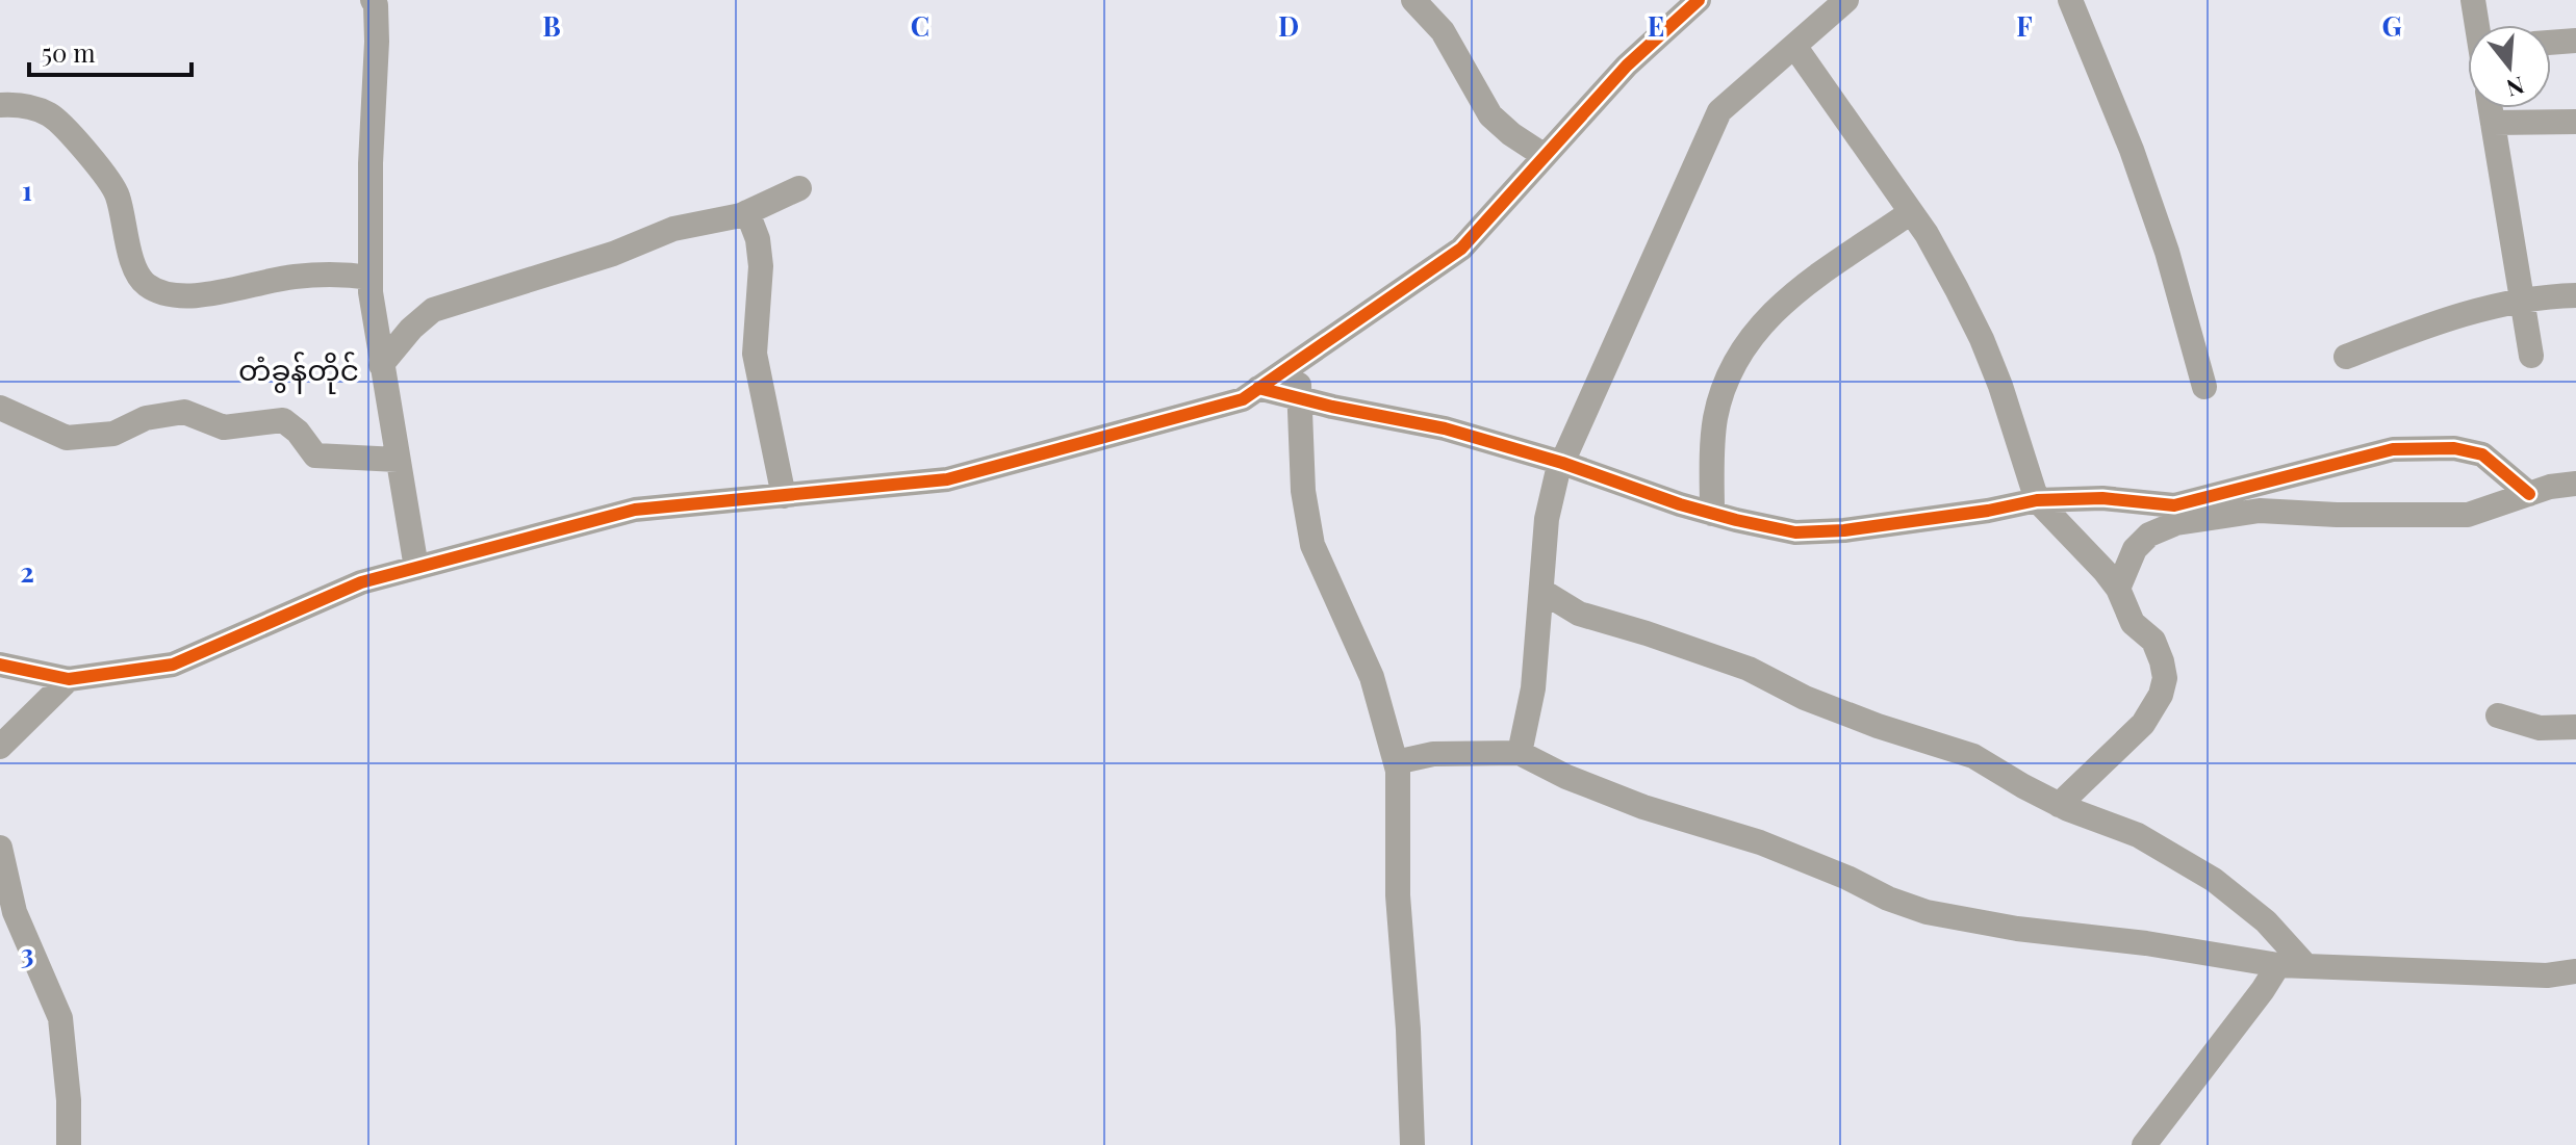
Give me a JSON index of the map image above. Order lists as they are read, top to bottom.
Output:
{
  "districts": ["တံခွန်တိုင်"],
  "scale_bar": "50 m",
  "north": "bottom",
  "grid": {
    "columns": [
      "B",
      "C",
      "D",
      "E",
      "F",
      "G"
    ],
    "rows": ["1", "2", "3"]
  }
}
